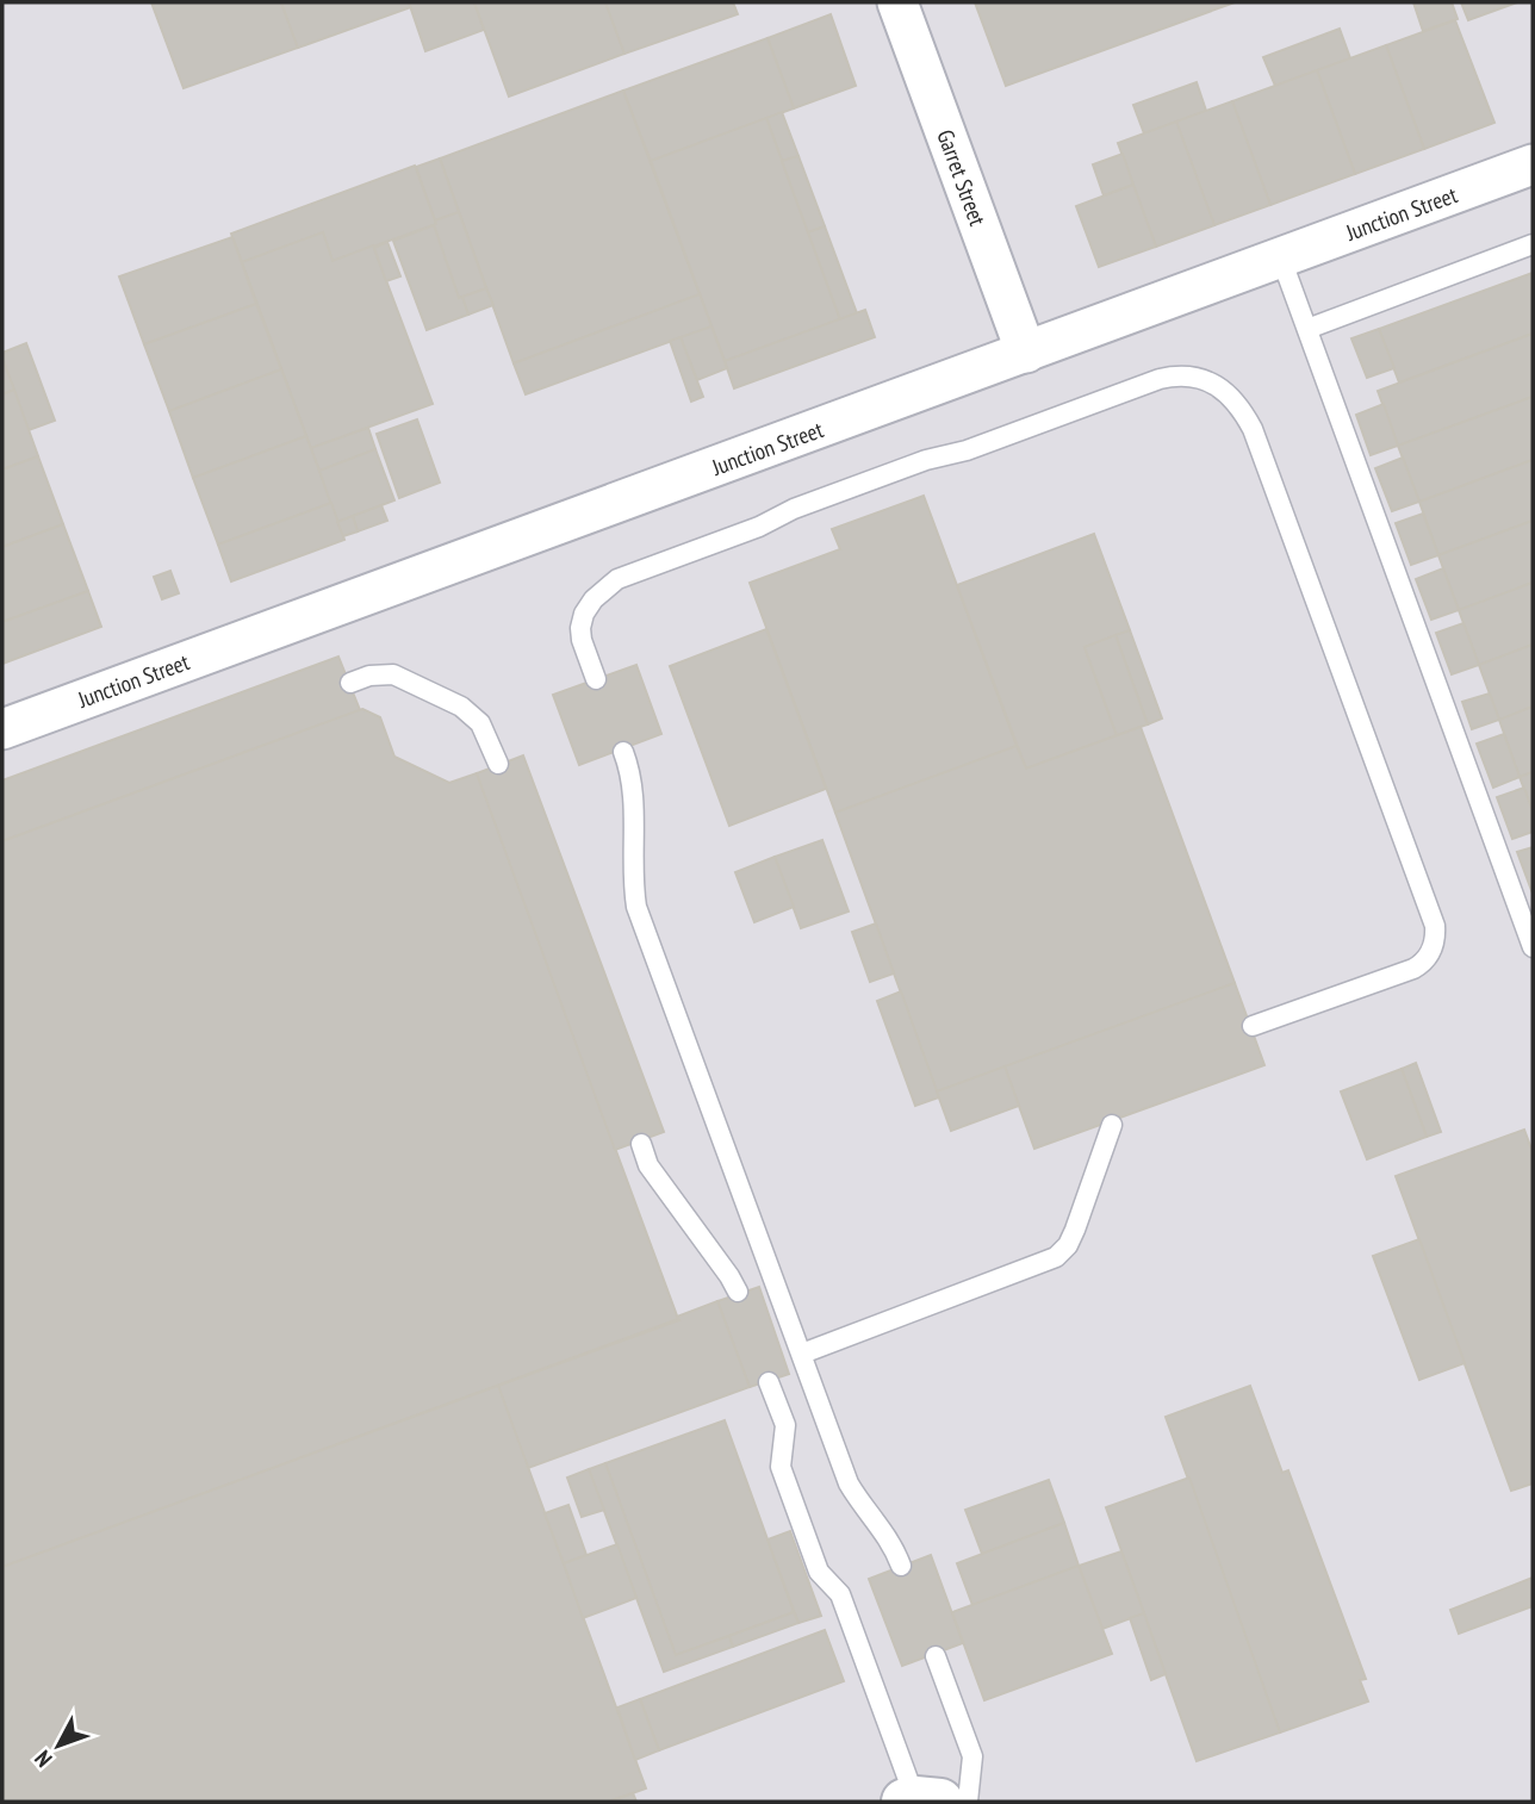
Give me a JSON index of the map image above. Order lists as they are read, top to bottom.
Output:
{
  "streets": {
    "street": ["Garret Street", "Junction Street"]
  },
  "crossings": [
    ["Garret Street", "Junction Street"]
  ],
  "north": "bottom left"
}
